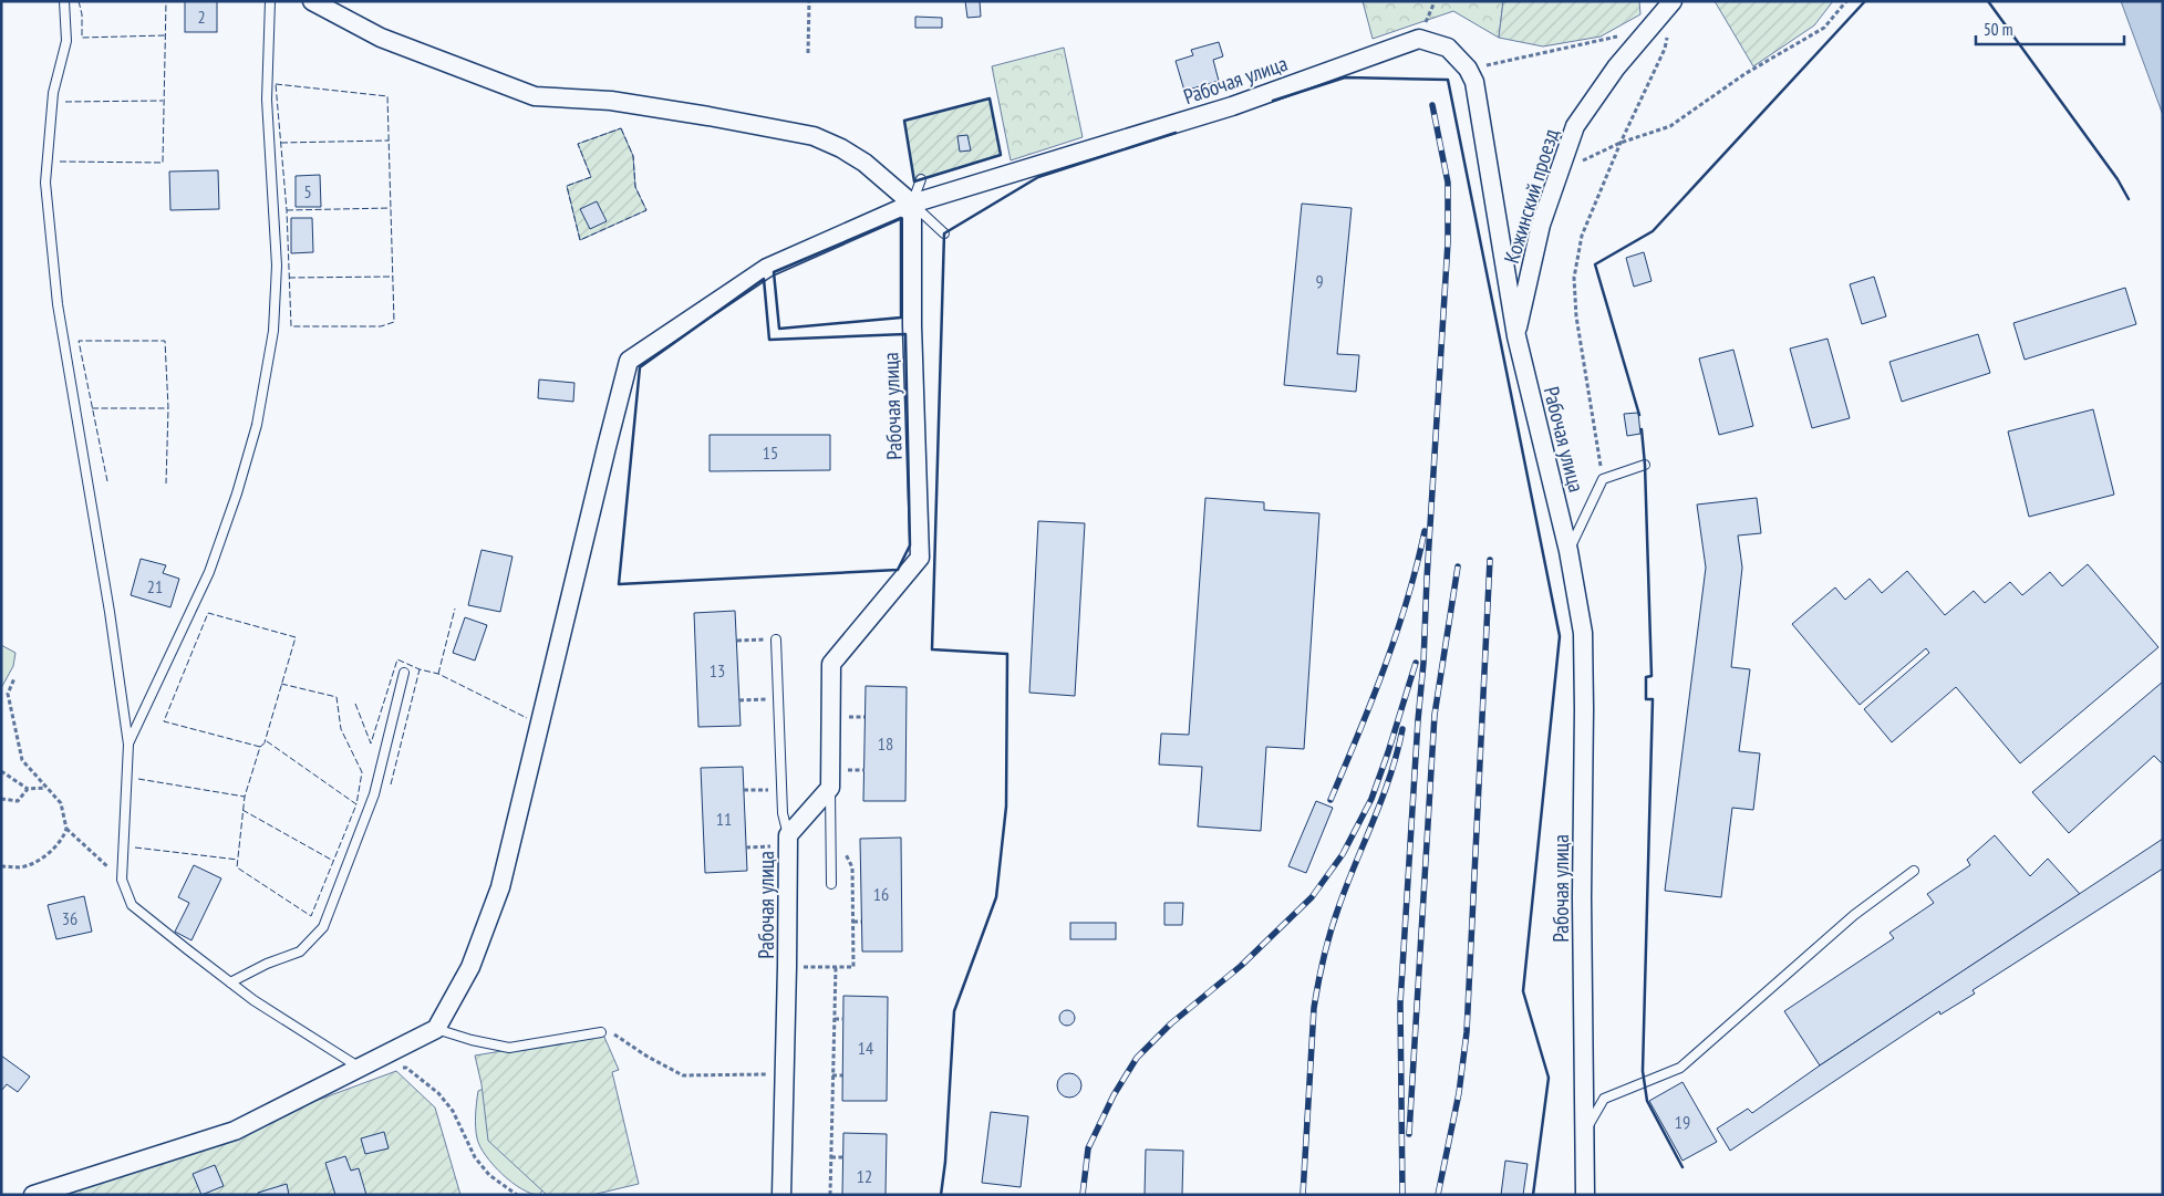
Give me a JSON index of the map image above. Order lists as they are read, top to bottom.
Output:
{
  "streets": {
    "street": ["Рабочая улица", "Кожинский проезд"]
  },
  "crossings": [
    ["Рабочая улица", "Кожинский проезд"]
  ],
  "house_numbers": [
    "2",
    "5",
    "9",
    "15",
    "21",
    "13",
    "18",
    "11",
    "16",
    "36",
    "14",
    "19",
    "12"
  ],
  "scale_bar": "50 m"
}
